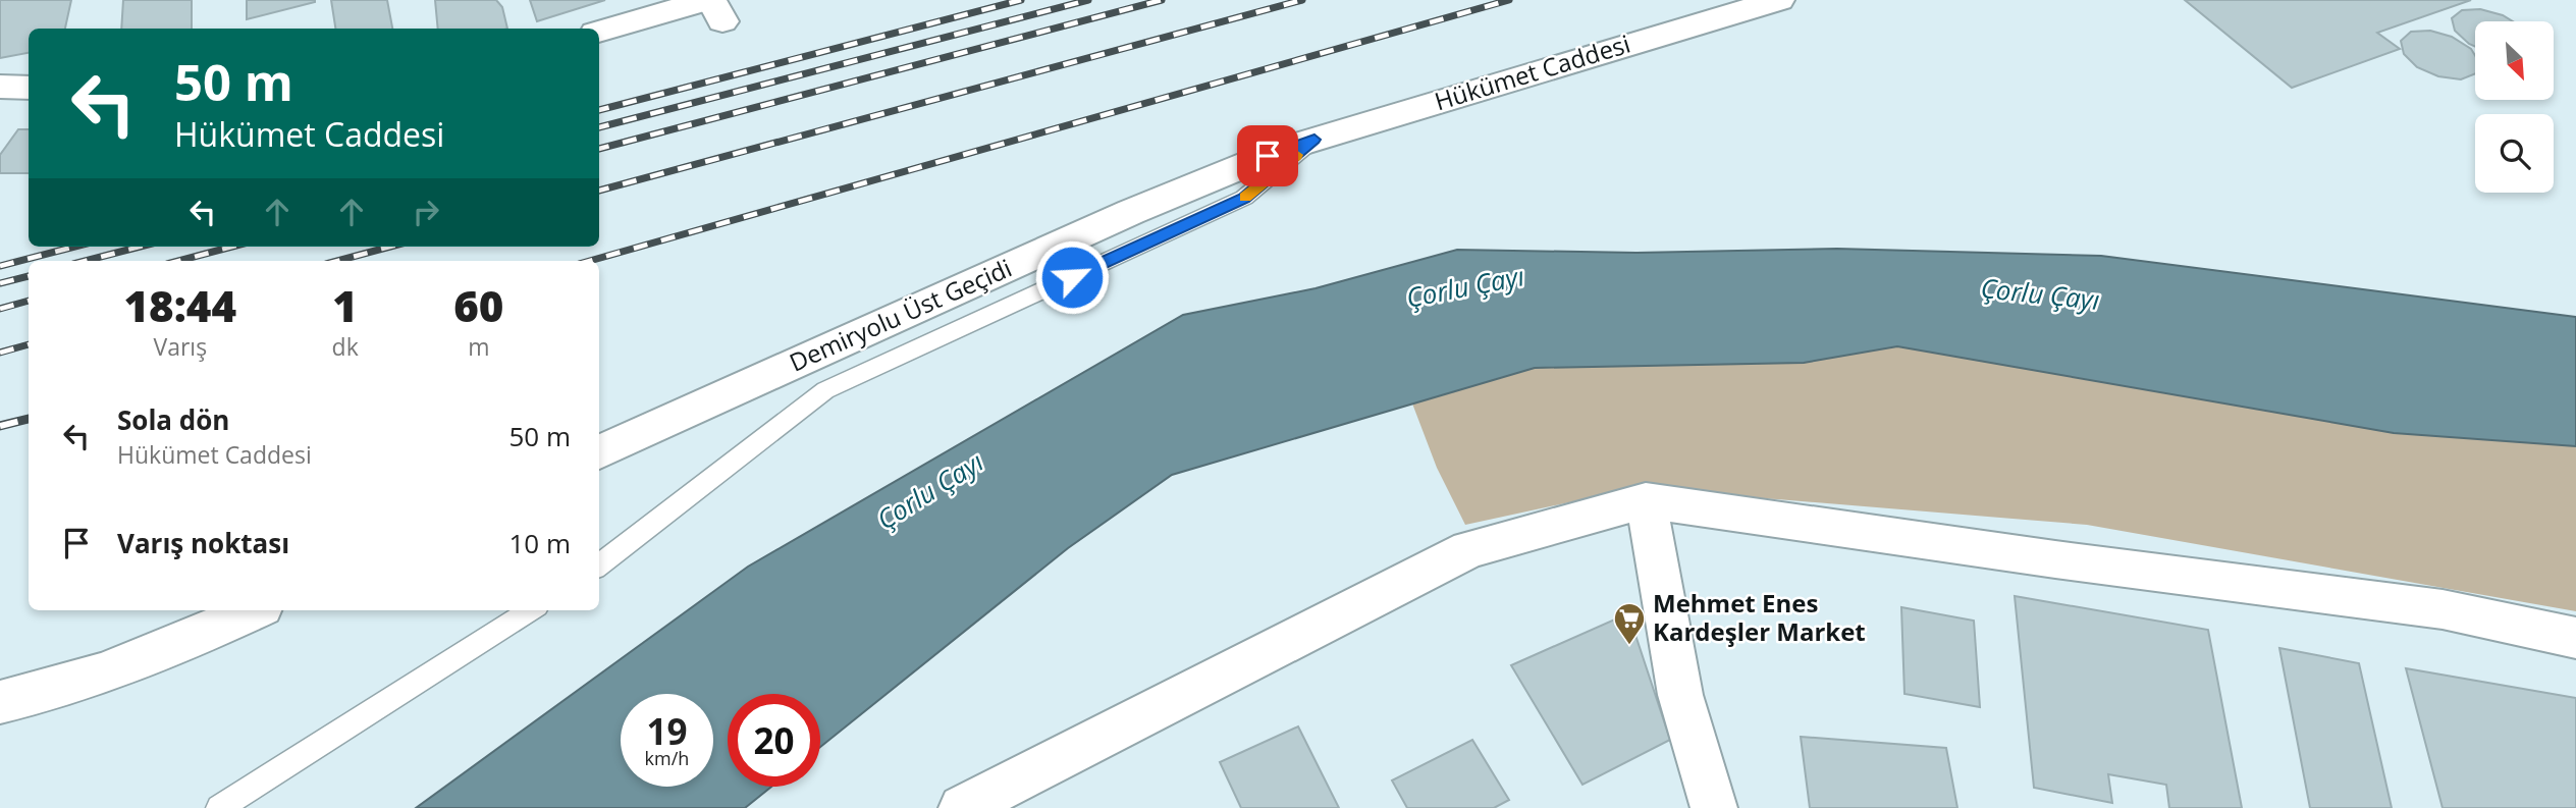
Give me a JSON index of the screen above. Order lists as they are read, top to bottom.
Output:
{
  "streets": {
    "street": ["Hükümet Caddesi", "Demiryolu Üst Geçidi"]
  },
  "crossings": [
    ["Hükümet Caddesi", "Demiryolu Üst Geçidi"]
  ],
  "water": ["Çorlu Çayı"],
  "places": {
    "supermarket": ["Mehmet Enes Kardeşler Market"]
  },
  "north": "bottom right",
  "page": {
    "turn": ["50 m", "Hükümet Caddesi"],
    "eta": [
      "18:44",
      "Varış",
      "1",
      "dk",
      "60",
      "m"
    ],
    "list": [
      {
        "name": "Sola dön",
        "note": "Hükümet Caddesi",
        "value": "50 m"
      },
      {
        "name": "Varış noktası",
        "value": "10 m"
      }
    ],
    "speed": "19 km/h",
    "limit": "20"
  }
}
